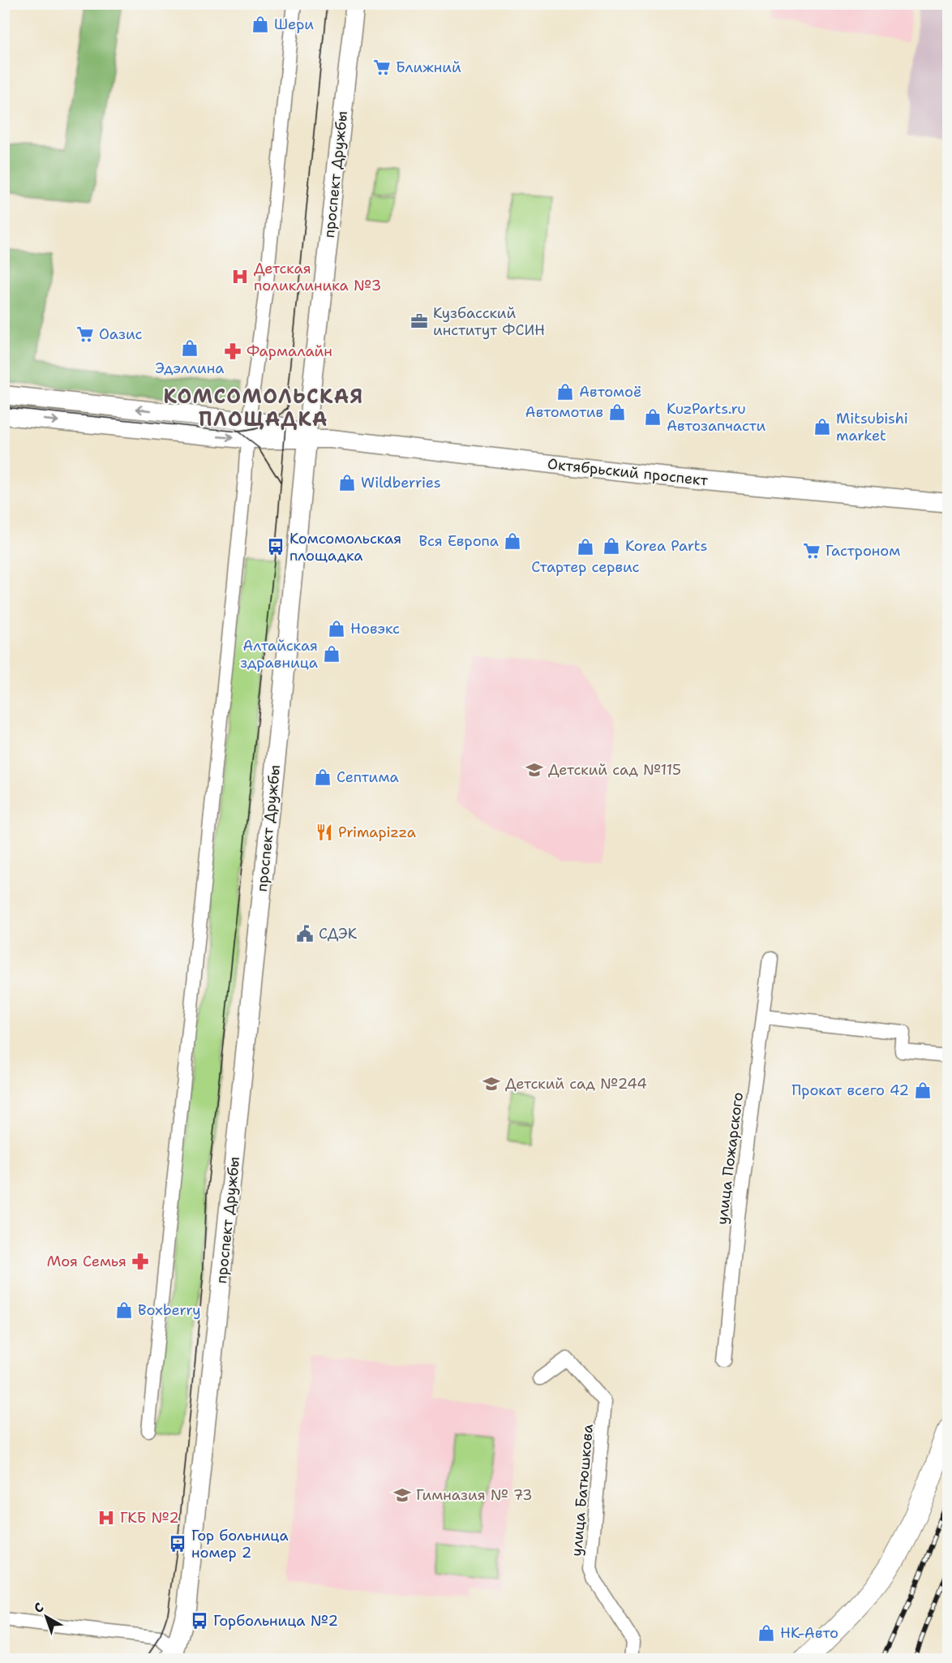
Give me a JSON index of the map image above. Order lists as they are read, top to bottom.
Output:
{
  "streets": {
    "main road": ["проспект Дружбы", "Октябрьский проспект"],
    "street": ["улица Пожарского", "улица Батюшкова"]
  },
  "crossings": [
    ["проспект Дружбы", "Октябрьский проспект"]
  ],
  "districts": ["КОМСОМОЛЬСКАЯ ПЛОЩАДКА"],
  "places": {
    "shop": [
      "Шери",
      "Эдэллина",
      "Автомоё",
      "Автомотив",
      "KuzParts.ru Автозапчасти",
      "Mitsubishi market",
      "Wildberries",
      "Вся Европа",
      "Korea Parts",
      "Стартер сервис",
      "Новэкс",
      "Алтайская здравница",
      "Септима",
      "Прокат всего 42",
      "Boxberry",
      "НК-Авто"
    ],
    "supermarket": ["Ближний", "Оазис", "Гастроном"],
    "hospital": ["Детская поликлиника №3", "ГКБ №2"],
    "office": ["Кузбасский институт ФСИН"],
    "pharmacy": ["Фармалайн", "Моя Семья"],
    "bus stop": ["Комсомольская площадка", "Гор больница номер 2", "Горбольница №2"],
    "school or university": ["Детский сад №115", "Детский сад №244", "Гимназия № 73"],
    "restaurant": ["Primapizza"],
    "public building": ["СДЭК"]
  },
  "north": "top left"
}
